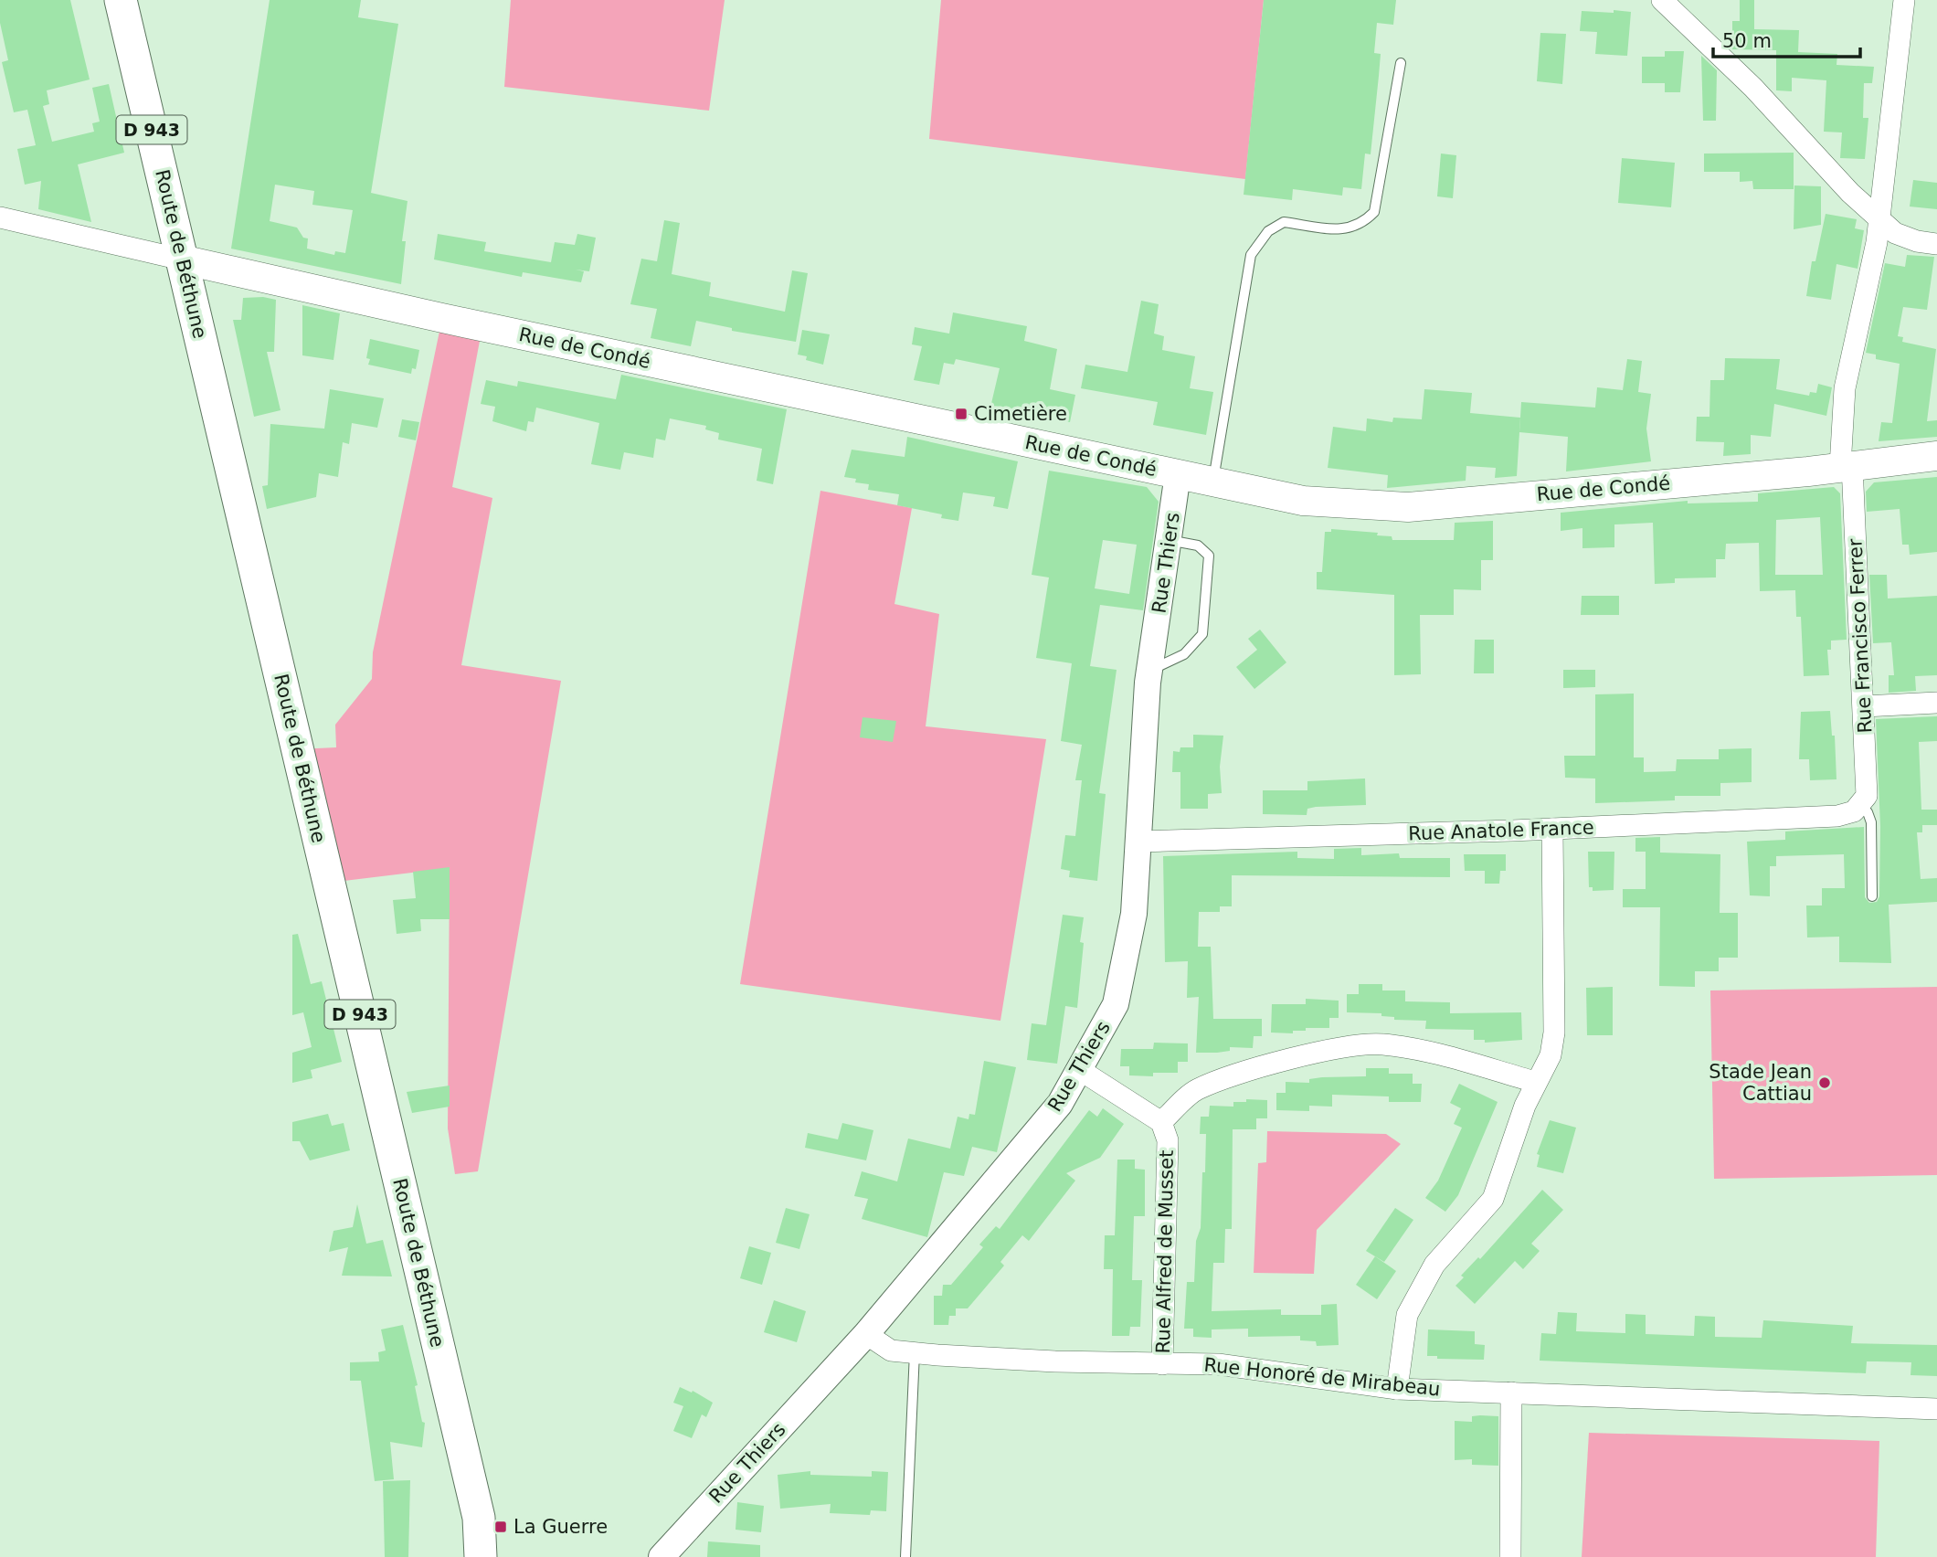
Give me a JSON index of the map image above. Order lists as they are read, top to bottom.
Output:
{
  "streets": {
    "main road": ["D 943", "Route de Béthune", "Rue de Condé"],
    "street": [
      "Rue Thiers",
      "Rue Francisco Ferrer",
      "Rue Anatole France",
      "Rue Alfred de Musset",
      "Rue Honoré de Mirabeau"
    ]
  },
  "crossings": [
    ["Route de Béthune", "Rue de Condé"],
    ["Rue de Condé", "Rue Thiers"],
    ["Rue de Condé", "Rue Francisco Ferrer"],
    ["Rue Thiers", "Rue Anatole France"],
    ["Rue Thiers", "Rue Alfred de Musset"],
    ["Rue Thiers", "Rue Honoré de Mirabeau"],
    ["Rue Francisco Ferrer", "Rue Anatole France"],
    ["Rue Alfred de Musset", "Rue Honoré de Mirabeau"]
  ],
  "places": {
    "transit": ["Cimetière", "La Guerre"],
    "other": ["Stade Jean Cattiau"]
  },
  "scale_bar": "50 m"
}
